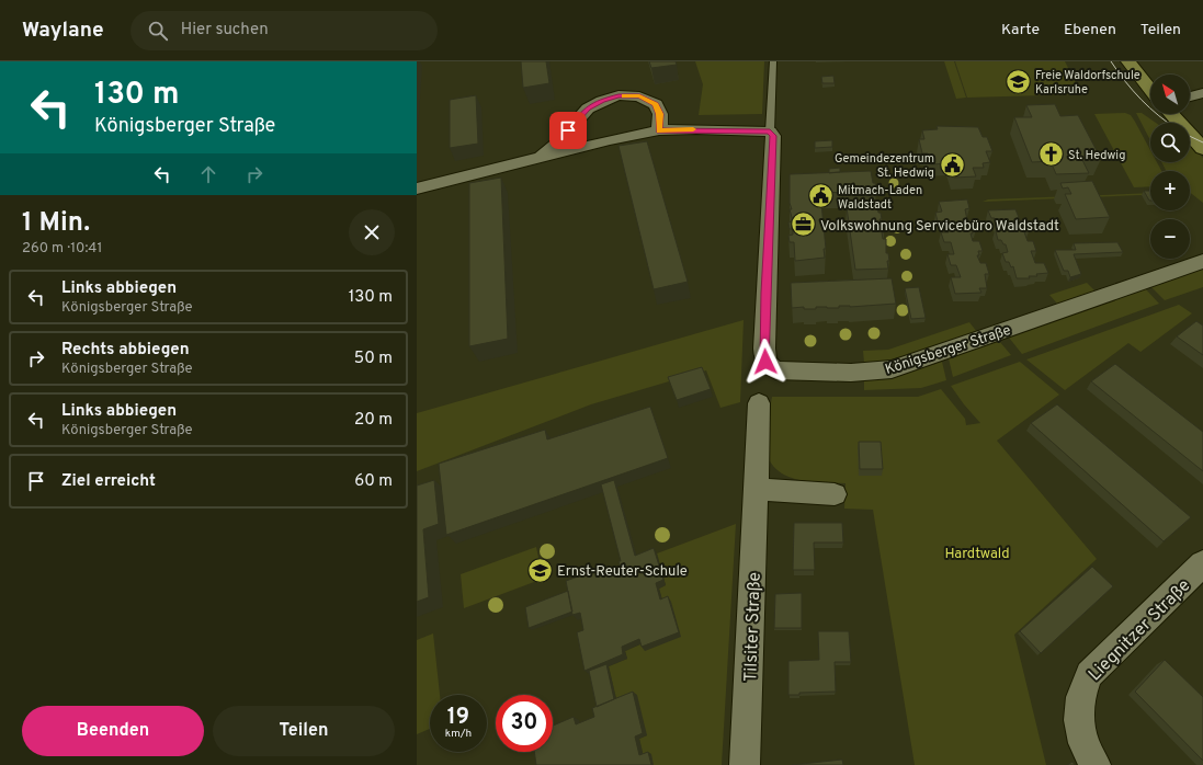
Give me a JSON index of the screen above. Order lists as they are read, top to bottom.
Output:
{
  "streets": {
    "street": ["Königsberger Straße", "Tilsiter Straße", "Liegnitzer Straße"]
  },
  "parks": ["Hardtwald"],
  "places": {
    "school or university": ["Freie Waldorfschule Karlsruhe", "Ernst-Reuter-Schule"],
    "church": ["St. Hedwig"],
    "public building": ["Gemeindezentrum St. Hedwig", "Mitmach-Laden Waldstadt"],
    "office": ["Volkswohnung Servicebüro Waldstadt"]
  },
  "north": "top left",
  "page": {
    "header": "Waylane",
    "search": "Hier suchen",
    "nav": ["Karte", "Ebenen", "Teilen"],
    "turn": ["130 m", "Königsberger Straße"],
    "map_buttons": ["+", "−"],
    "heading": ["1 Min.", "260 m · 10:41"],
    "list": [
      {
        "name": "Links abbiegen",
        "note": "Königsberger Straße",
        "value": "130 m"
      },
      {
        "name": "Rechts abbiegen",
        "note": "Königsberger Straße",
        "value": "50 m"
      },
      {
        "name": "Links abbiegen",
        "note": "Königsberger Straße",
        "value": "20 m"
      },
      {
        "name": "Ziel erreicht",
        "value": "60 m"
      }
    ],
    "speed": "19 km/h",
    "limit": "30",
    "buttons": ["Beenden", "Teilen"]
  }
}
